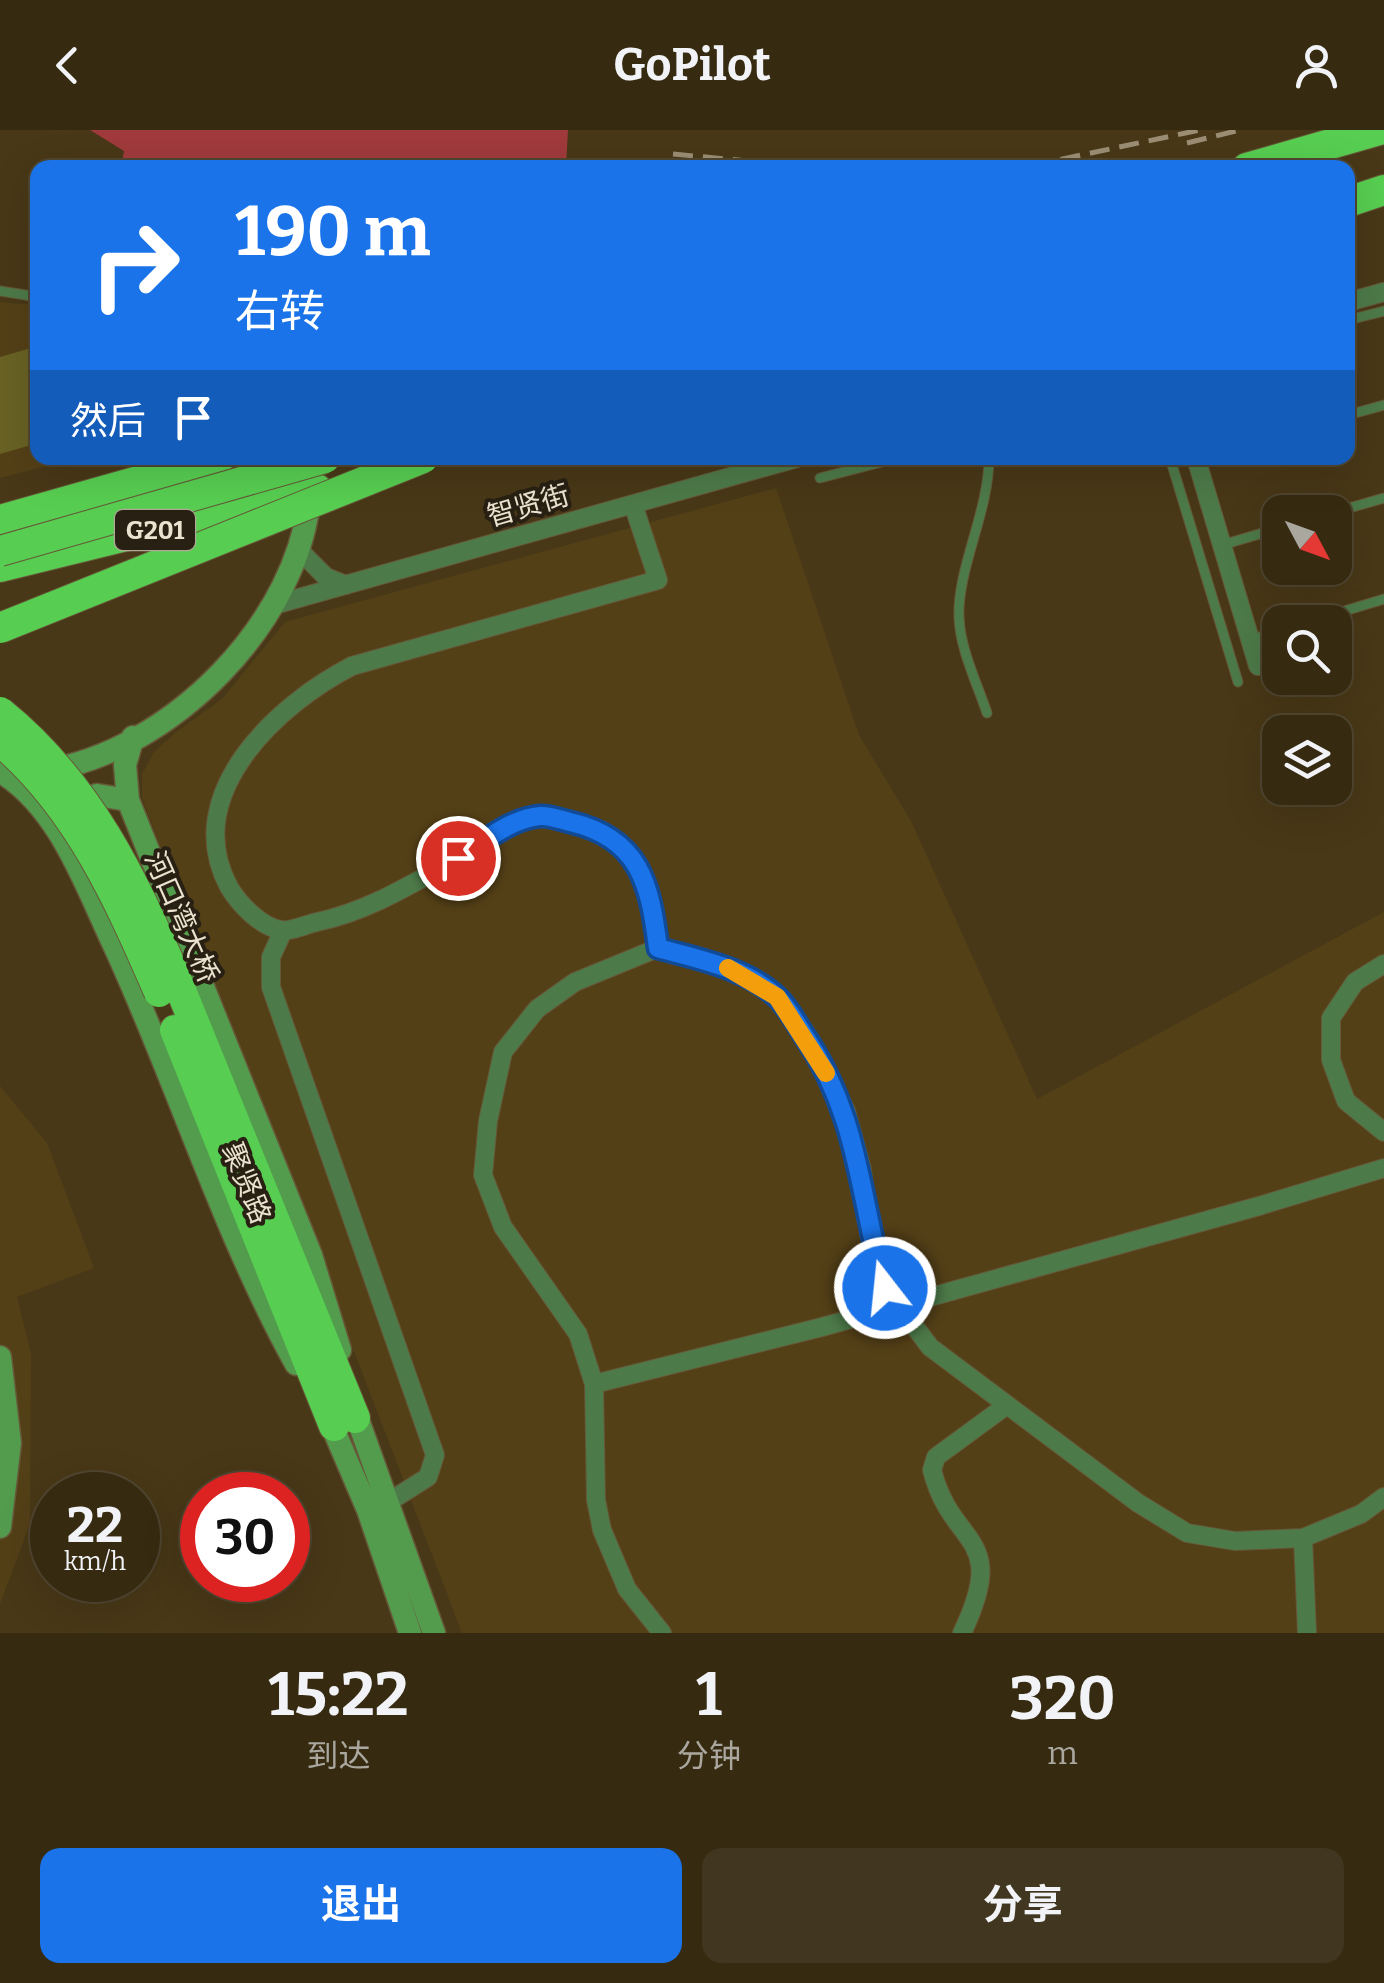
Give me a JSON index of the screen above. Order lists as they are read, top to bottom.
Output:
{
  "streets": {
    "highway": ["G201", "河口湾大桥"],
    "main road": ["聚贤路"],
    "street": ["智贤街"]
  },
  "crossings": [
    ["智贤街", "聚贤路"],
    ["G201", "聚贤路"],
    ["河口湾大桥", "聚贤路"]
  ],
  "north": "bottom right",
  "page": {
    "header": "GoPilot",
    "turn": ["190 m", "右转"],
    "then": "然后",
    "speed": "22 km/h",
    "limit": "30",
    "eta": [
      "15:22",
      "到达",
      "1",
      "分钟",
      "320",
      "m"
    ],
    "buttons": ["退出", "分享"]
  }
}
